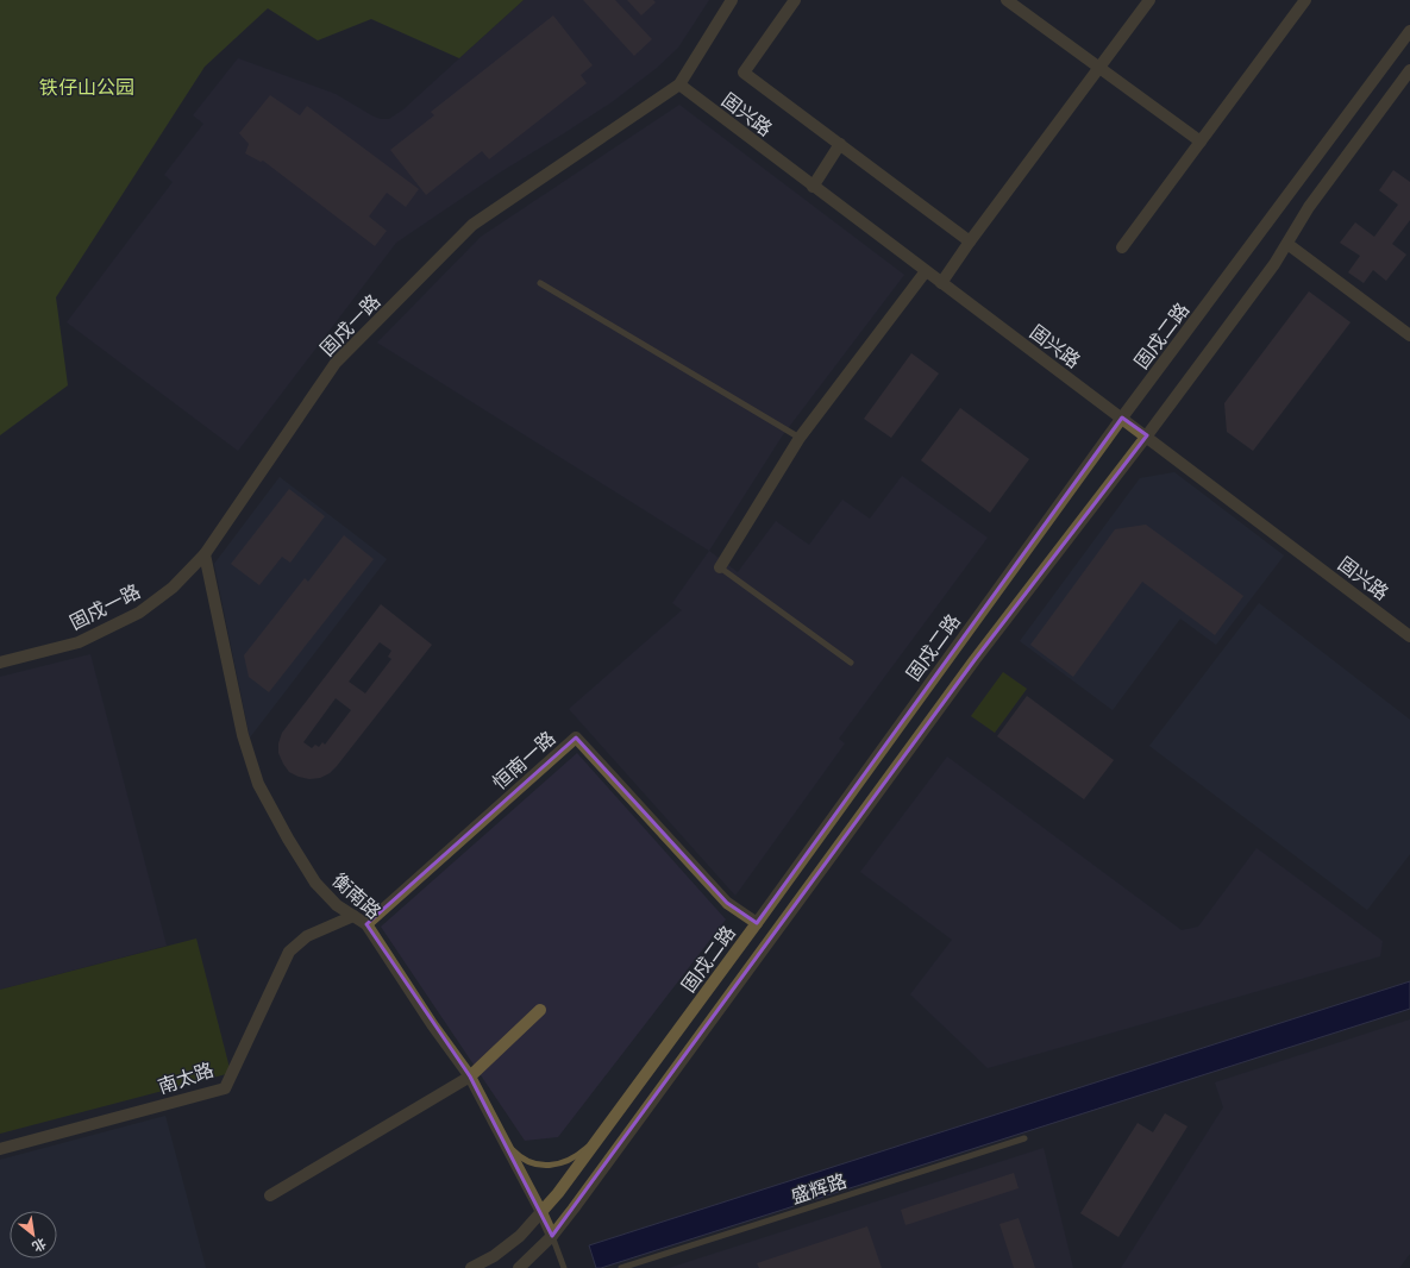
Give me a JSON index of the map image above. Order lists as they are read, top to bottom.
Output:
{
  "streets": {
    "street": [
      "固兴路",
      "固戍一路",
      "固戍二路",
      "恒南一路",
      "衡南路",
      "南太路"
    ],
    "lane": ["盛辉路"]
  },
  "crossings": [
    ["固兴路", "固戍一路"],
    ["固兴路", "固戍二路"],
    ["固戍一路", "衡南路"],
    ["固戍二路", "恒南一路"],
    ["固戍二路", "衡南路"],
    ["恒南一路", "衡南路"],
    ["衡南路", "南太路"]
  ],
  "parks": ["铁仔山公园"],
  "north": "bottom right"
}
